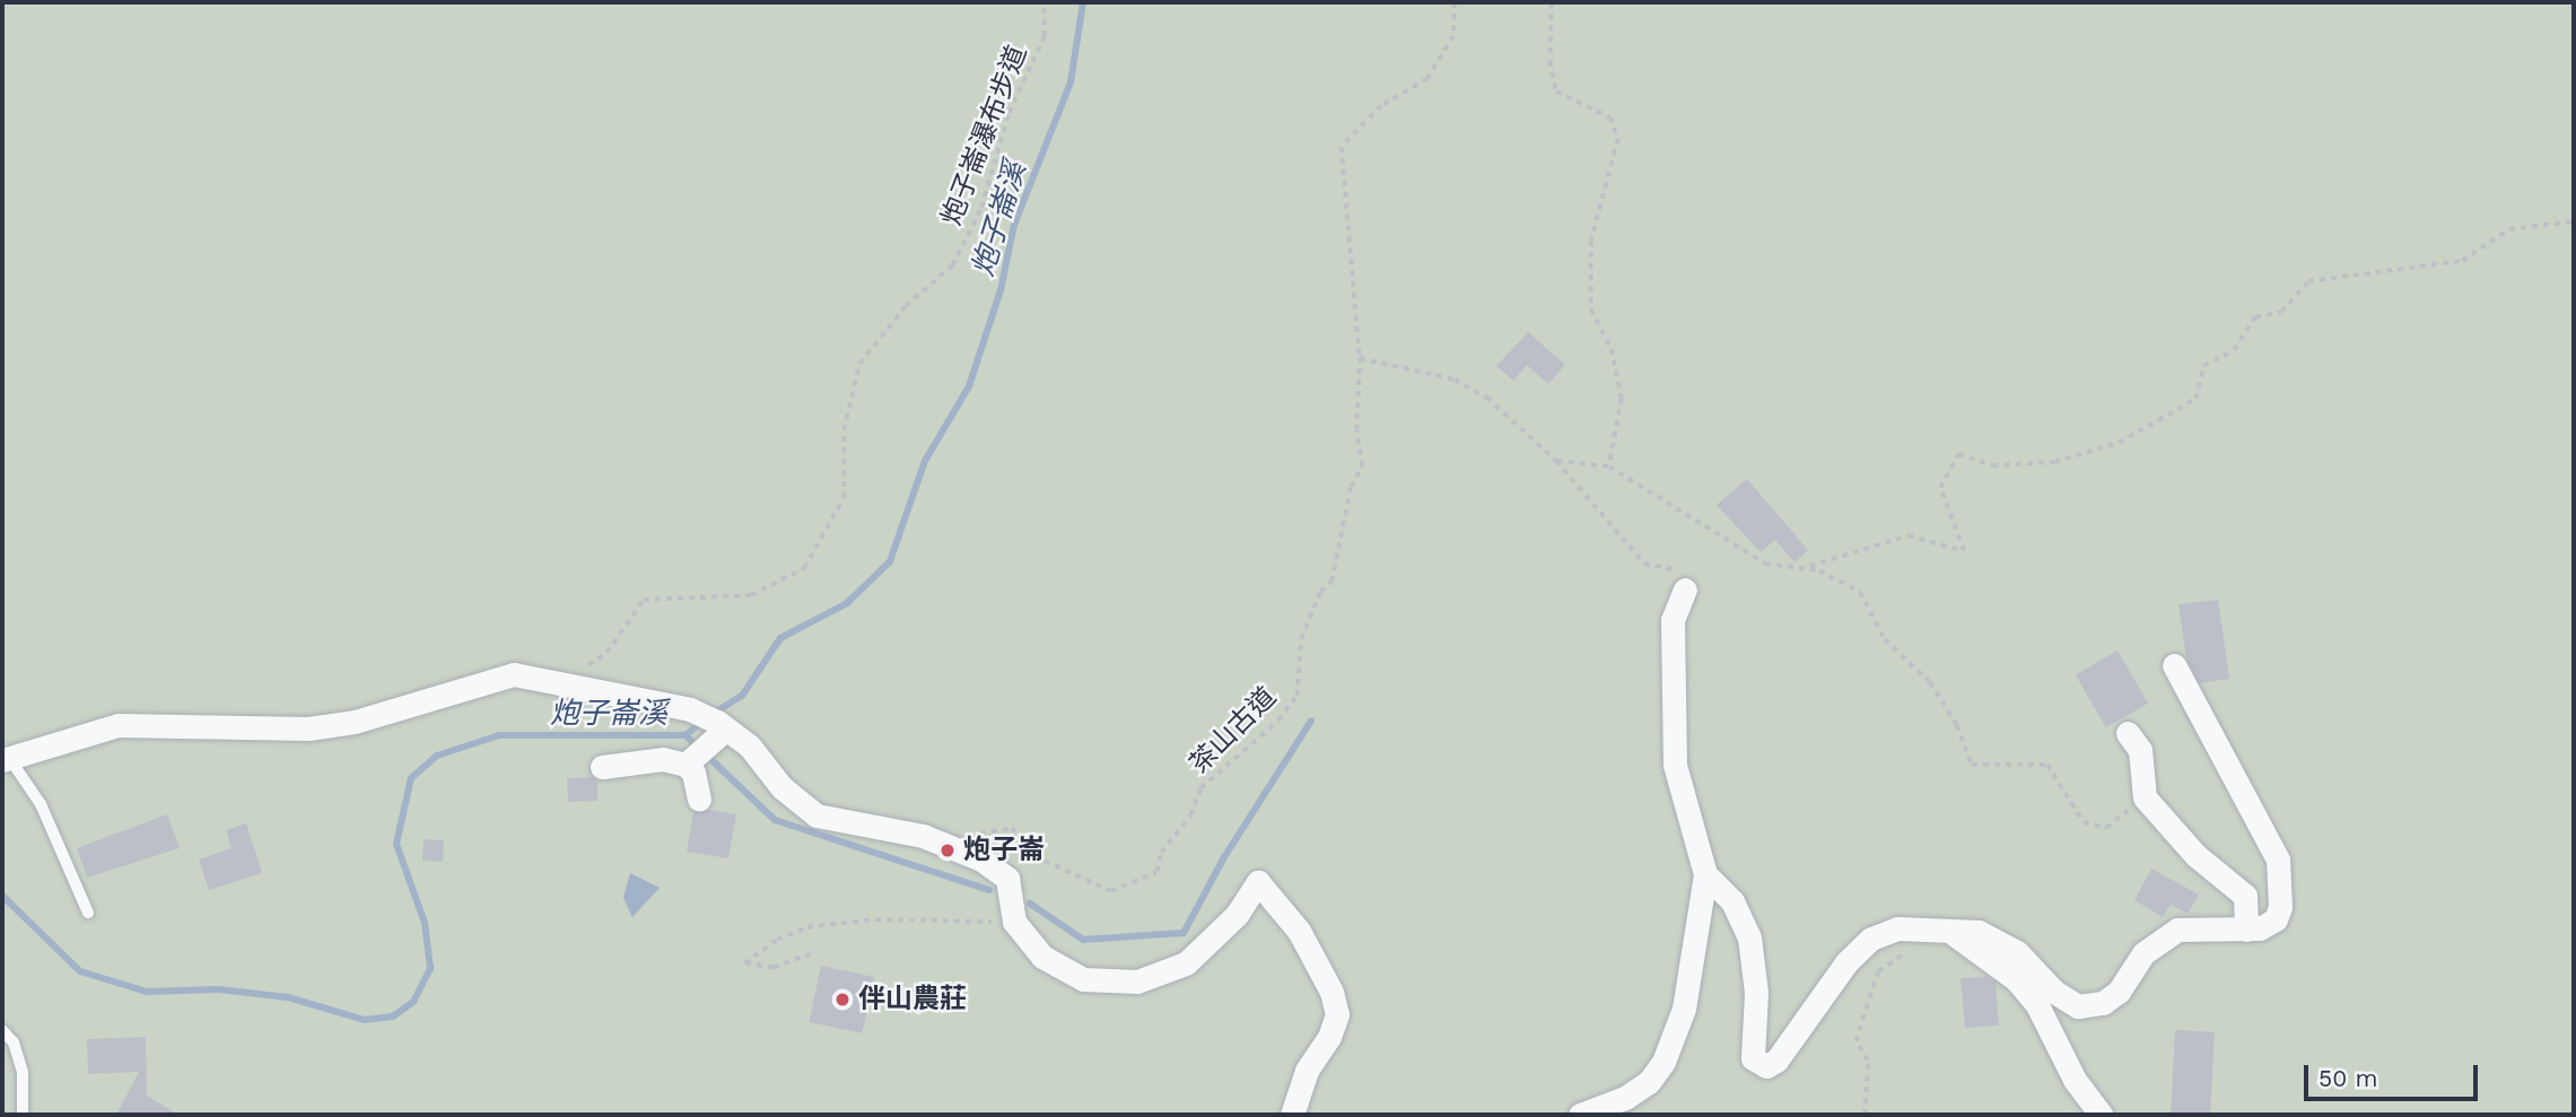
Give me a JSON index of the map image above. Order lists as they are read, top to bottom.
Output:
{
  "streets": {
    "path": ["炮子崙瀑布步道", "茶山古道"]
  },
  "water": ["炮子崙溪"],
  "places": ["炮子崙", "伴山農莊"],
  "scale_bar": "50 m"
}
